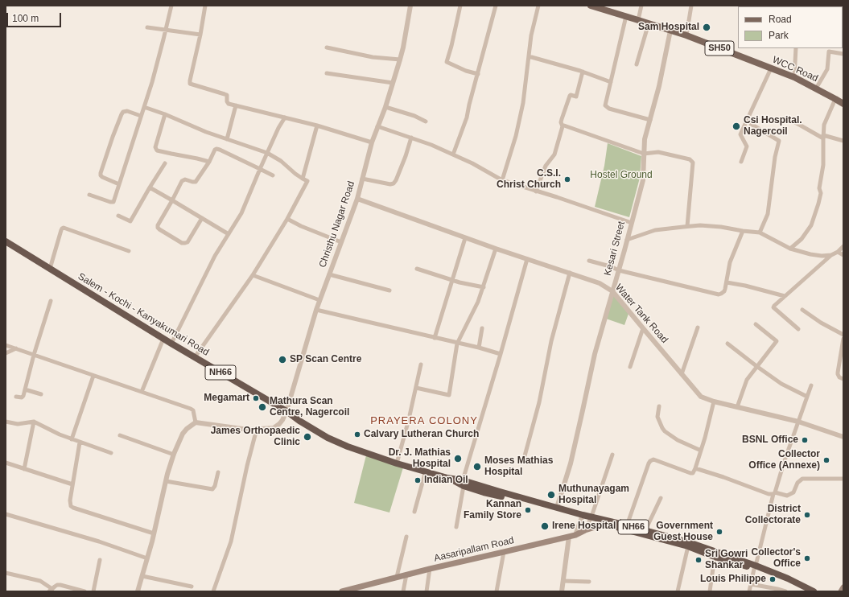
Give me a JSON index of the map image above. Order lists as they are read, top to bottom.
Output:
{
  "streets": {
    "highway": ["Salem - Kochi - Kanyakumari Road", "NH66"],
    "main road": ["SH50", "WCC Road", "Aasaripallam Road"],
    "street": ["Christhu Nagar Road", "Kesari Street", "Water Tank Road"]
  },
  "crossings": [
    ["WCC Road", "Kesari Street"],
    ["Christhu Nagar Road", "Water Tank Road"],
    ["Christhu Nagar Road", "Salem - Kochi - Kanyakumari Road"],
    ["Kesari Street", "Water Tank Road"],
    ["Kesari Street", "Salem - Kochi - Kanyakumari Road"],
    ["Salem - Kochi - Kanyakumari Road", "Aasaripallam Road"]
  ],
  "districts": ["PRAYERA COLONY"],
  "parks": ["Hostel Ground"],
  "places": [
    "Sam Hospital",
    "Csi Hospital. Nagercoil",
    "C.S.I. Christ Church",
    "SP Scan Centre",
    "Megamart",
    "Mathura Scan Centre, Nagercoil",
    "Calvary Lutheran Church",
    "James Orthopaedic Clinic",
    "BSNL Office",
    "Dr. J. Mathias Hospital",
    "Collector Office (Annexe)",
    "Moses Mathias Hospital",
    "Indian Oil",
    "Muthunayagam Hospital",
    "Kannan Family Store",
    "District Collectorate",
    "Irene Hospital",
    "Government Guest House",
    "Collector's Office",
    "Sri Gowri Shankar",
    "Louis Philippe"
  ],
  "legend": ["Road", "Park"],
  "scale_bar": "100 m"
}
